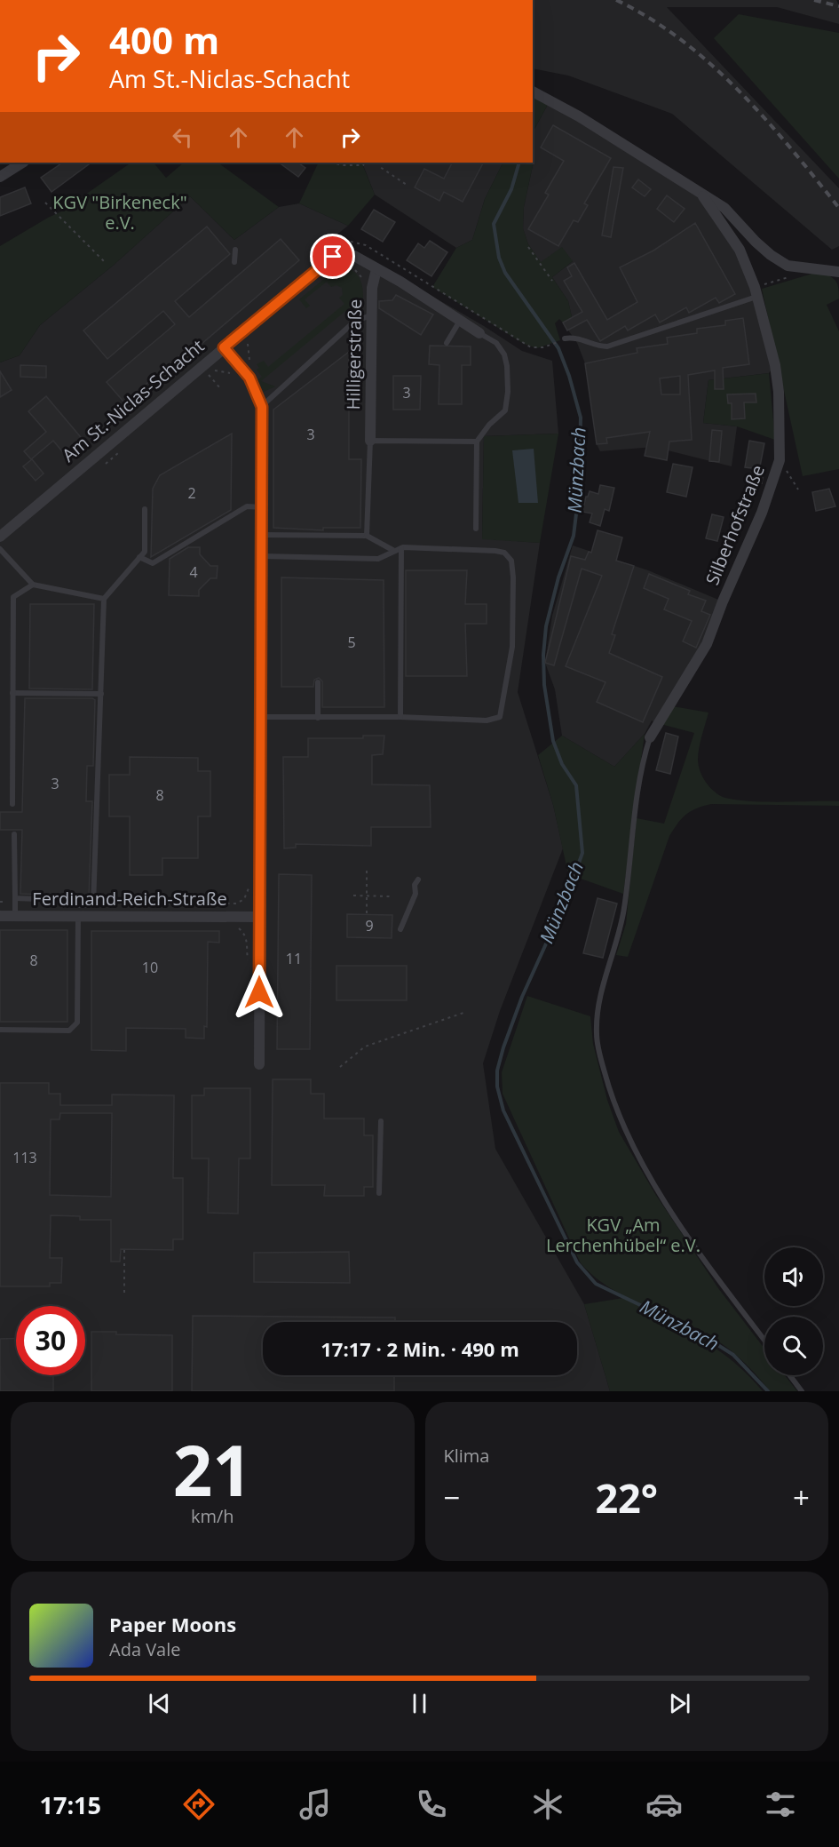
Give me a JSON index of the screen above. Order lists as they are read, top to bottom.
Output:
{
  "streets": {
    "street": [
      "Hilligerstraße",
      "Am St.-Niclas-Schacht",
      "Silberhofstraße",
      "Ferdinand-Reich-Straße"
    ]
  },
  "crossings": [
    ["Hilligerstraße", "Am St.-Niclas-Schacht"]
  ],
  "water": ["Münzbach"],
  "parks": ["KGV \"Birkeneck\" e.V.", "KGV „Am Lerchenhübel“ e.V."],
  "house_numbers": [
    "3",
    "3",
    "2",
    "4",
    "5",
    "3",
    "8",
    "9",
    "11",
    "8",
    "10",
    "113"
  ],
  "page": {
    "turn": ["400 m", "Am St.-Niclas-Schacht"],
    "limit": "30",
    "trip": "17:17 · 2 Min. · 490 m",
    "tile": [
      ["21", "km/h"],
      "Klima"
    ],
    "heat": ["−", "22°", "+"],
    "song": ["Paper Moons", "Ada Vale"],
    "tabs": "17:15"
  }
}
